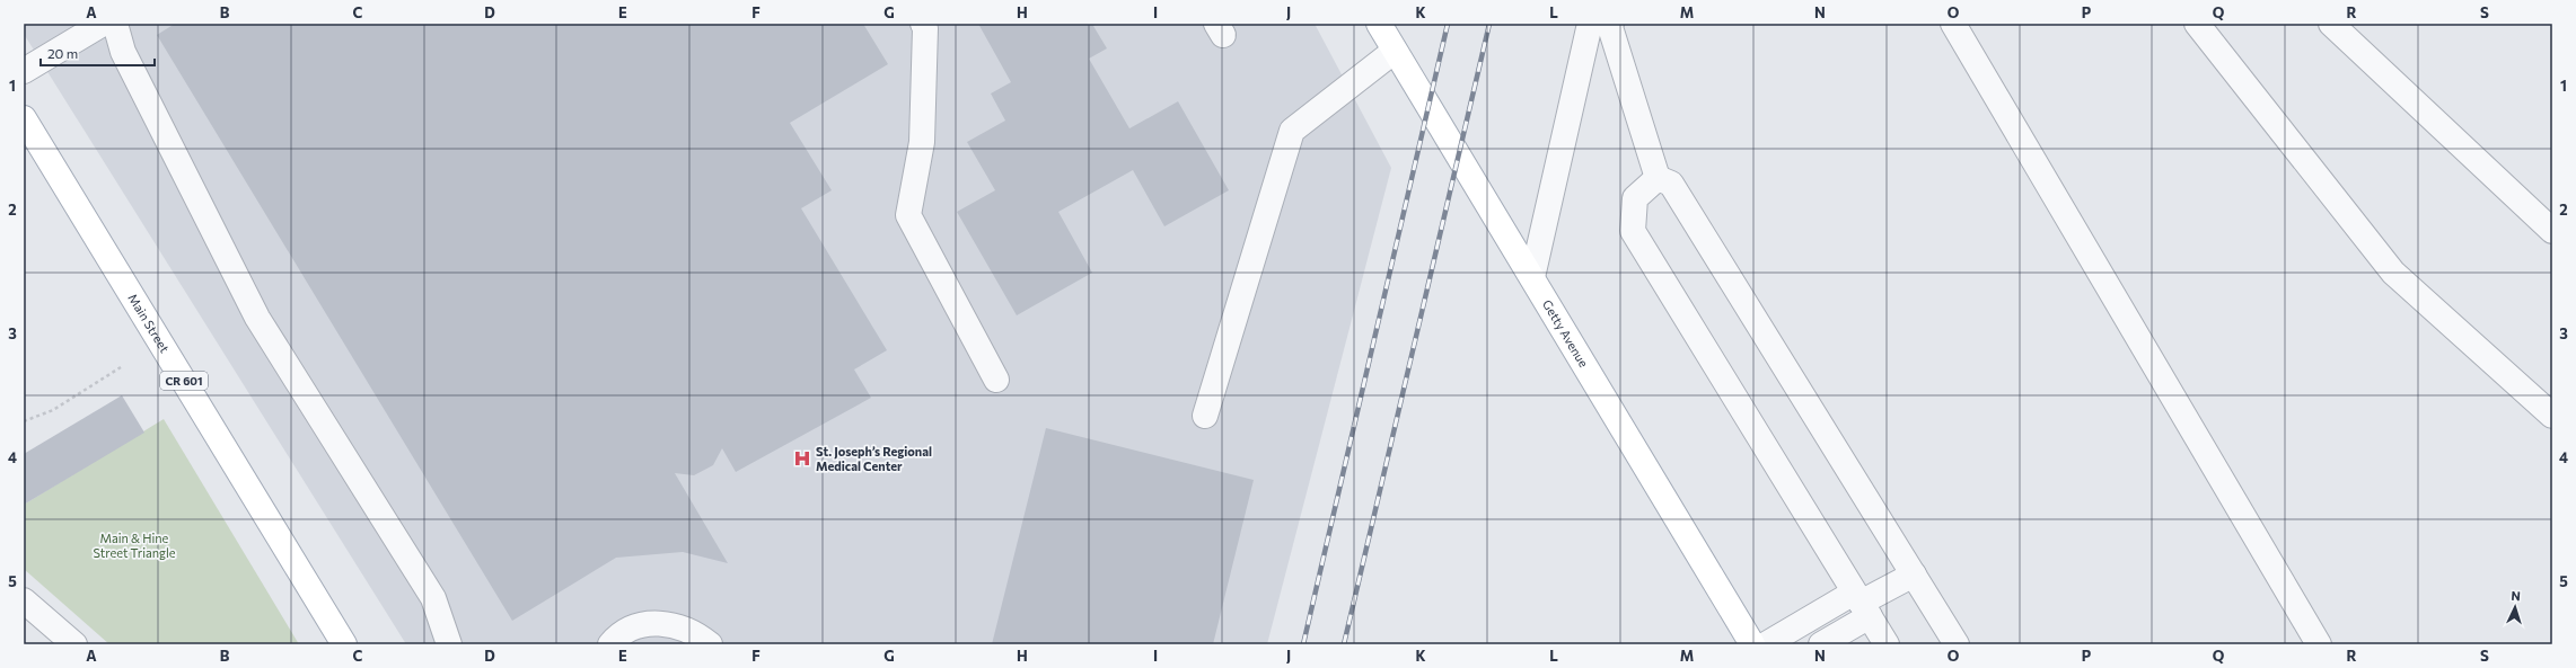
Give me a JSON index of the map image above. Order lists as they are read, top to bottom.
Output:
{
  "streets": {
    "main road": ["Main Street", "Getty Avenue", "CR 601"]
  },
  "parks": ["Main & Hine Street Triangle"],
  "places": {
    "hospital": ["St. Joseph’s Regional Medical Center"]
  },
  "scale_bar": "20 m",
  "north": "top",
  "grid": {
    "columns": [
      "A",
      "B",
      "C",
      "D",
      "E",
      "F",
      "G",
      "H",
      "I",
      "J",
      "K",
      "L",
      "M",
      "N",
      "O",
      "P",
      "Q",
      "R",
      "S"
    ],
    "rows": [
      "1",
      "2",
      "3",
      "4",
      "5"
    ]
  }
}
